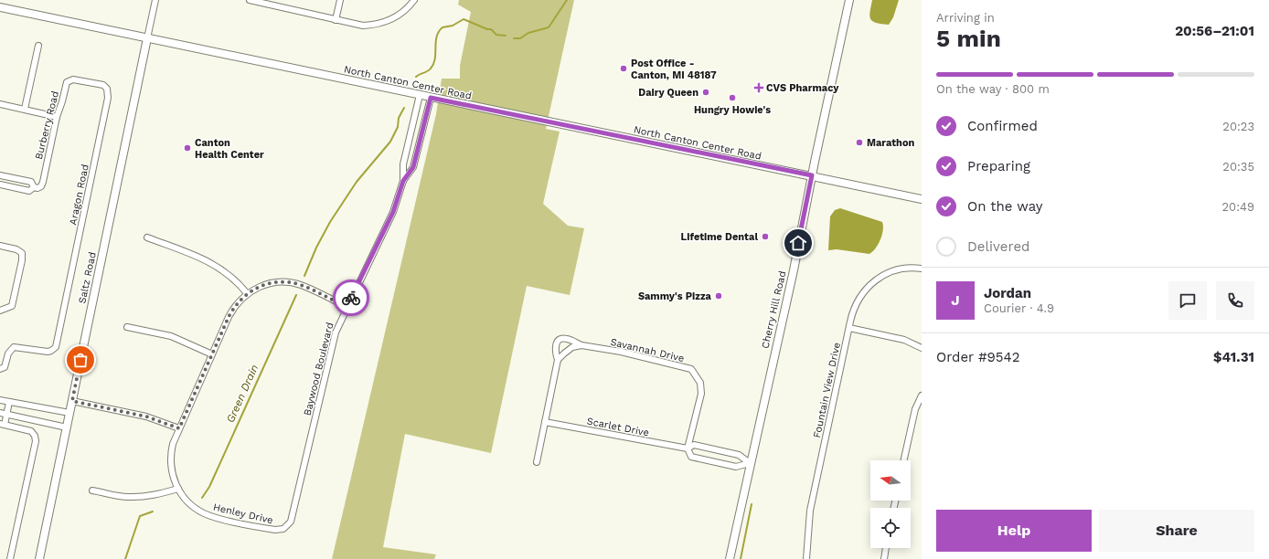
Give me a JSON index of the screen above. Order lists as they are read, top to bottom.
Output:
{
  "streets": {
    "main road": ["North Canton Center Road", "Saltz Road", "Cherry Hill Road"],
    "street": [
      "Burberry Road",
      "Aragon Road",
      "Savannah Drive",
      "Baywood Boulevard",
      "Fountain View Drive",
      "Scarlet Drive",
      "Henley Drive"
    ]
  },
  "crossings": [
    ["North Canton Center Road", "Saltz Road"],
    ["North Canton Center Road", "Cherry Hill Road"],
    ["North Canton Center Road", "Baywood Boulevard"],
    ["Burberry Road", "Aragon Road"],
    ["Cherry Hill Road", "Scarlet Drive"],
    ["Savannah Drive", "Scarlet Drive"],
    ["Baywood Boulevard", "Henley Drive"]
  ],
  "water": ["Green Drain"],
  "places": {
    "other": [
      "Post Office - Canton, MI 48187",
      "Dairy Queen",
      "Hungry Howie's",
      "Marathon",
      "Canton Health Center",
      "Lifetime Dental",
      "Sammy's Pizza"
    ],
    "health": ["CVS Pharmacy"]
  },
  "north": "left",
  "page": {
    "heading": ["5 min", "Arriving in", "20:56–21:01"],
    "panel": [
      "Jordan",
      "Courier · 4.9",
      "Order #9542",
      "$41.31"
    ],
    "bar": "On the way · 800 m",
    "list": [
      ["Confirmed", "20:23"],
      ["Preparing", "20:35"],
      ["On the way", "20:49"],
      "Delivered"
    ],
    "round": "J",
    "buttons": ["Help", "Share"]
  }
}
